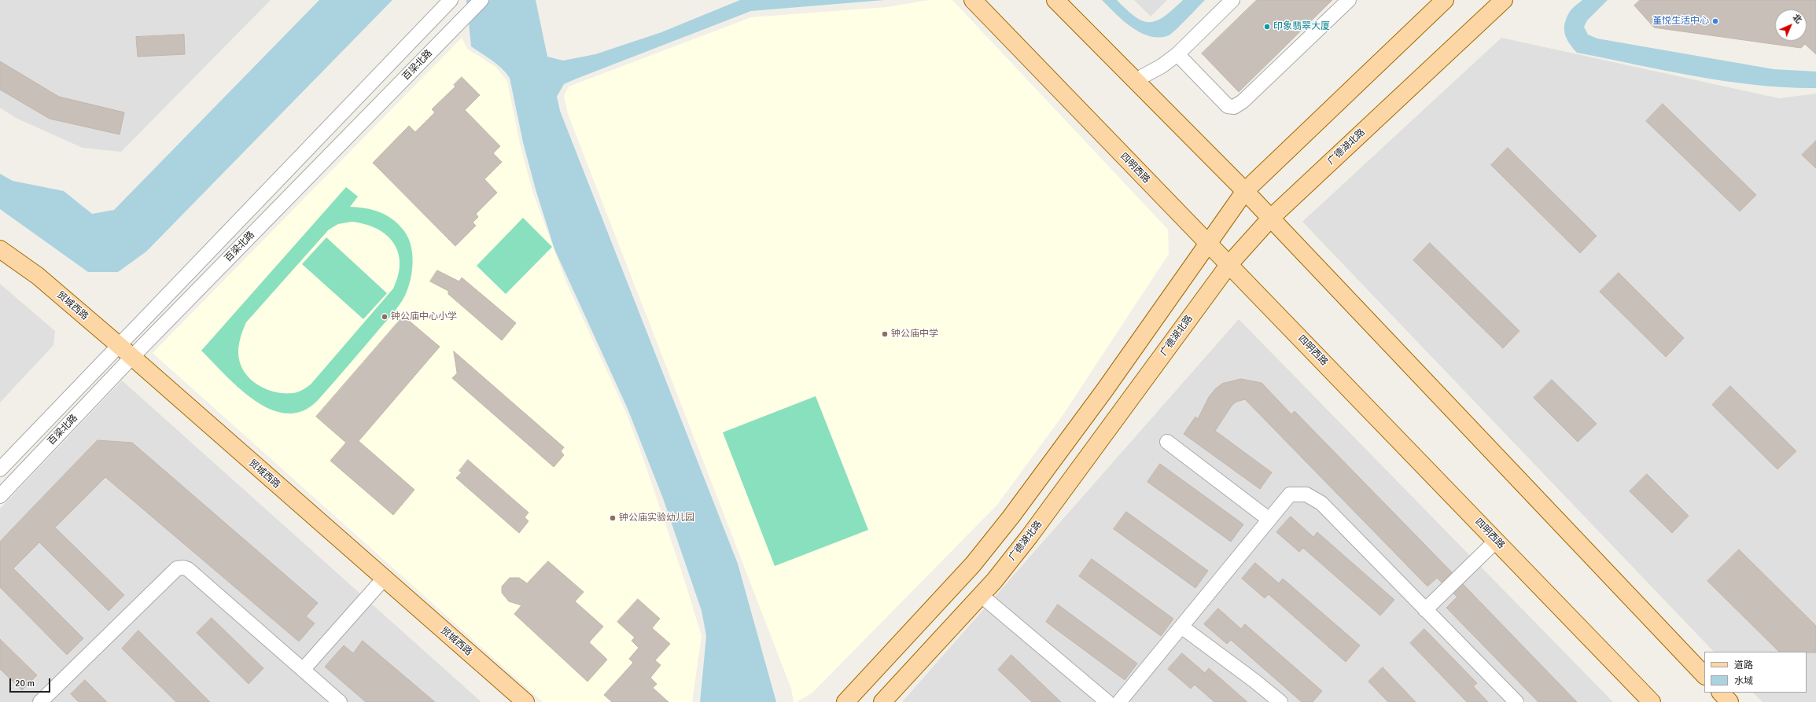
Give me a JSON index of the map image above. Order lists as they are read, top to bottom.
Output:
{
  "streets": {
    "main road": ["广德湖北路", "四明西路", "贸城西路"],
    "street": ["百梁北路"]
  },
  "crossings": [
    ["百梁北路", "贸城西路"],
    ["广德湖北路", "四明西路"]
  ],
  "places": [
    "堇悦生活中心",
    "印象翡翠大厦",
    "钟公庙中心小学",
    "钟公庙中学",
    "钟公庙实验幼儿园"
  ],
  "legend": ["道路", "水域"],
  "scale_bar": "20 m",
  "north": "top right"
}
